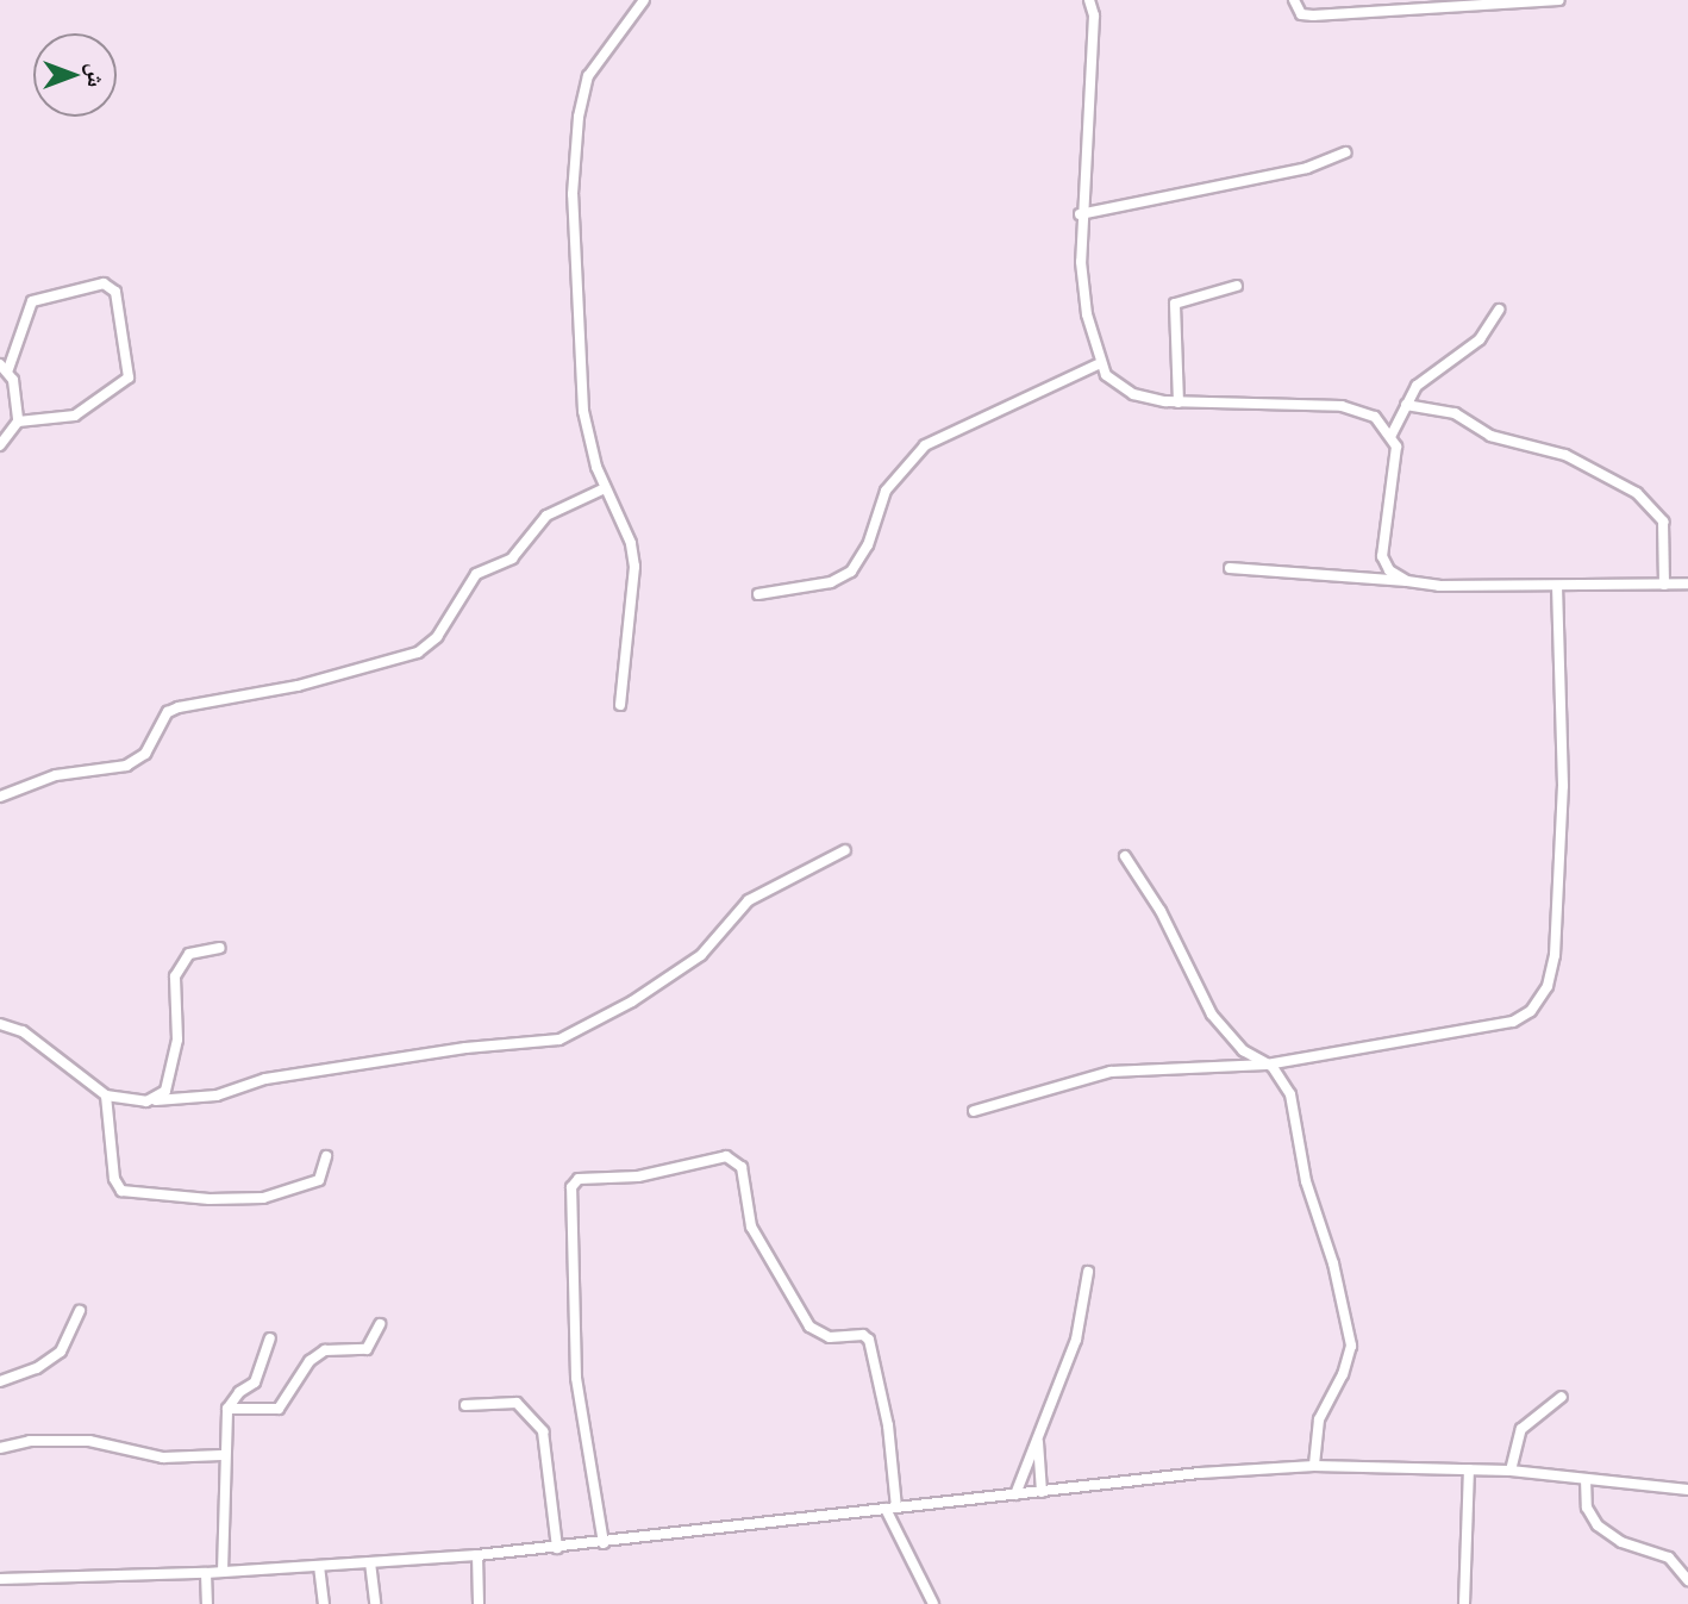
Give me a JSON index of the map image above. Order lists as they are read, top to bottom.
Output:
{
  "north": "right"
}
